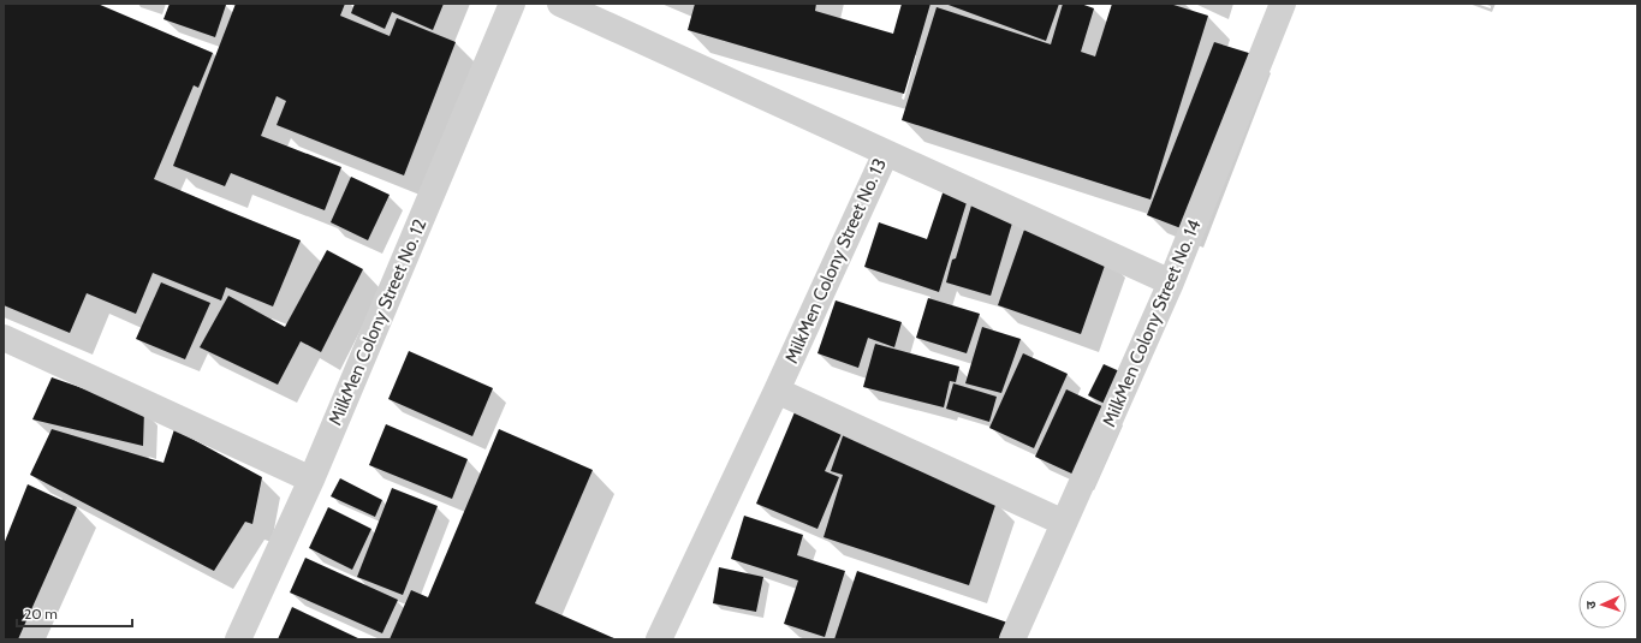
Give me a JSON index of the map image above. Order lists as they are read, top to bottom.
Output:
{
  "streets": {
    "street": ["MilkMen Colony Street No. 13", "MilkMen Colony Street No. 12", "MilkMen Colony Street No. 14"]
  },
  "scale_bar": "20 m",
  "north": "left"
}
